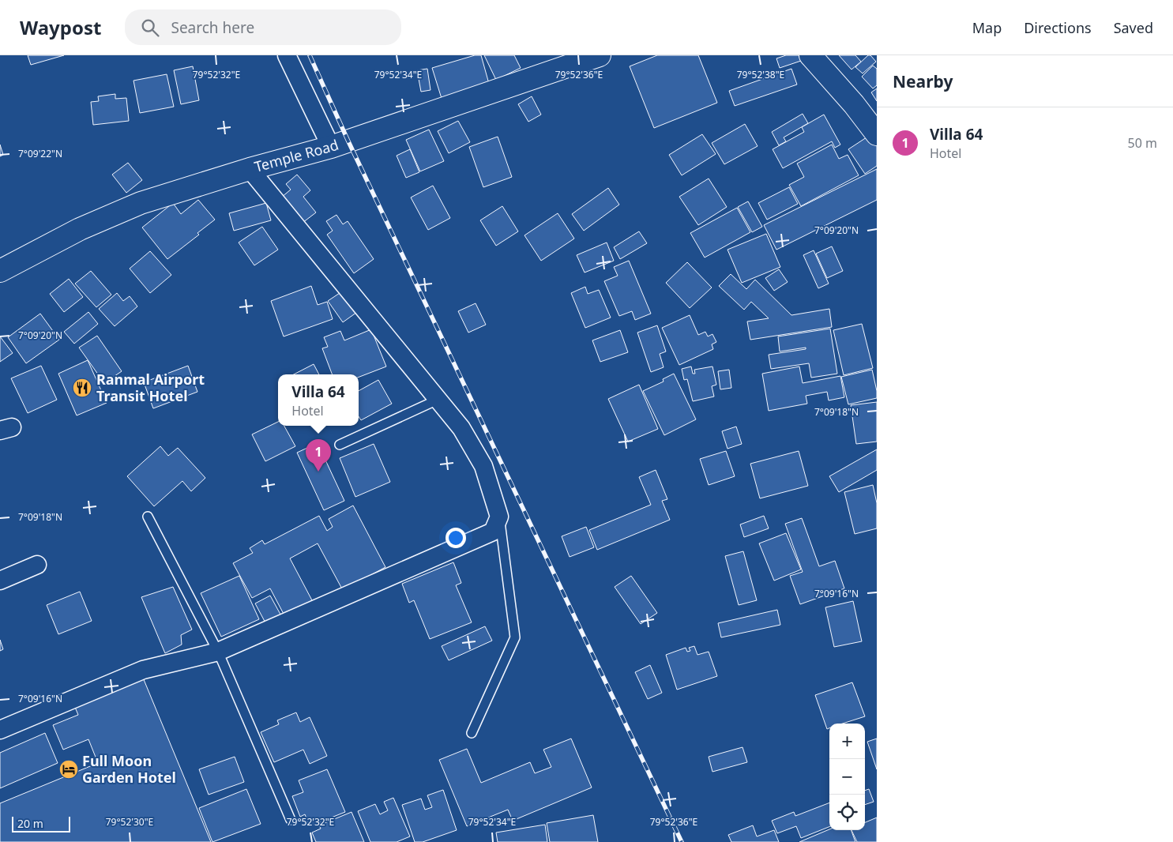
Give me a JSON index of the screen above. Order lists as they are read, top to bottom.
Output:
{
  "streets": {
    "street": ["Temple Road"]
  },
  "places": {
    "restaurant": ["Ranmal Airport Transit Hotel"],
    "hotel": ["Full Moon Garden Hotel"]
  },
  "scale_bar": "20 m",
  "page": {
    "header": "Waypost",
    "search": "Search here",
    "nav": ["Map", "Directions", "Saved"],
    "heading": "Nearby",
    "list": [
      {
        "mark": "1",
        "name": "Villa 64",
        "note": "Hotel",
        "value": "50 m"
      }
    ],
    "popup": ["Villa 64", "Hotel"],
    "pins": "1",
    "map_buttons": ["+", "−"],
    "scale": "20 m"
  },
  "coordinates": [
    "79°52'32\"E",
    "79°52'34\"E",
    "79°52'36\"E",
    "79°52'38\"E",
    "7°09'22\"N",
    "7°09'20\"N",
    "7°09'18\"N",
    "7°09'16\"N",
    "79°52'30\"E"
  ]
}
